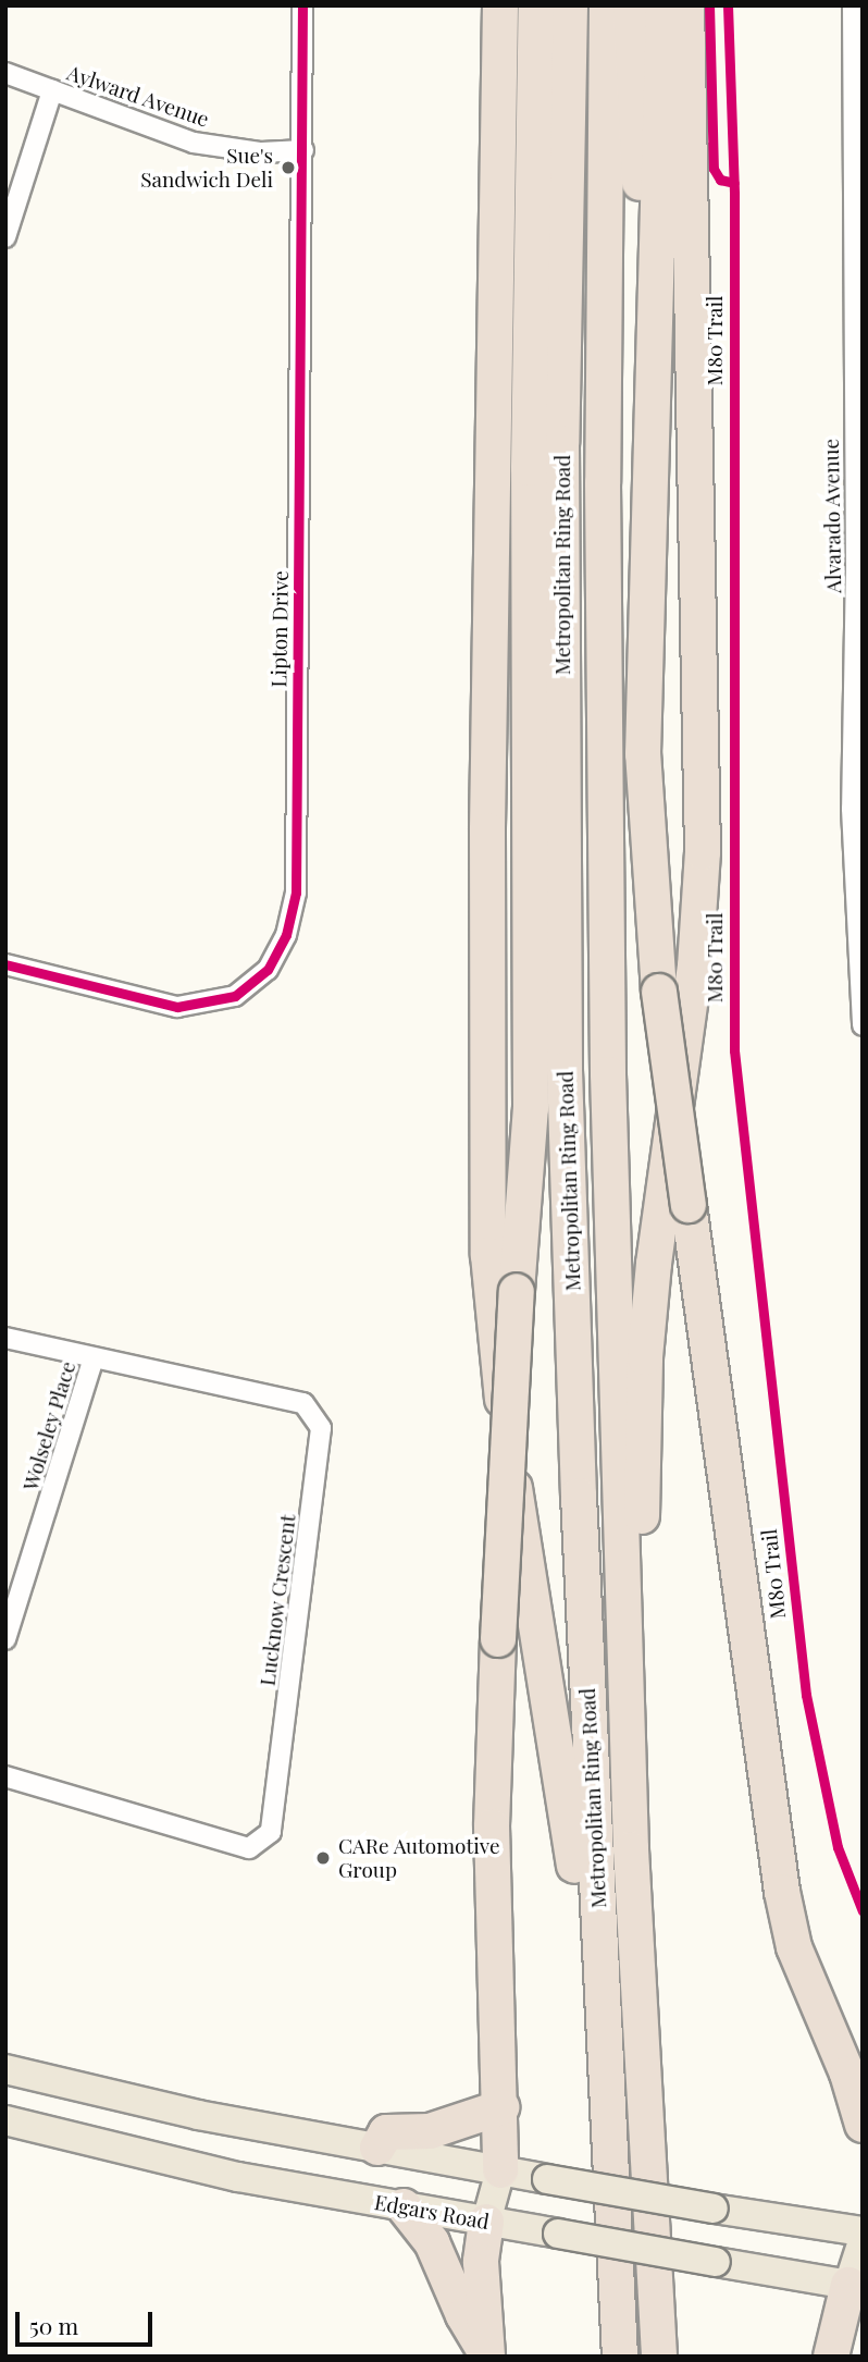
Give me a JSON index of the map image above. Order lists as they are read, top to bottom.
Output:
{
  "streets": {
    "highway": ["Metropolitan Ring Road"],
    "main road": ["Edgars Road"],
    "street": [
      "Aylward Avenue",
      "Alvarado Avenue",
      "Lipton Drive",
      "Wolseley Place",
      "Lucknow Crescent"
    ],
    "cycle path": ["M80 Trail"]
  },
  "crossings": [
    ["Aylward Avenue", "Lipton Drive"],
    ["Wolseley Place", "Lucknow Crescent"]
  ],
  "places": ["Sue's Sandwich Deli", "CARe Automotive Group"],
  "scale_bar": "50 m"
}
